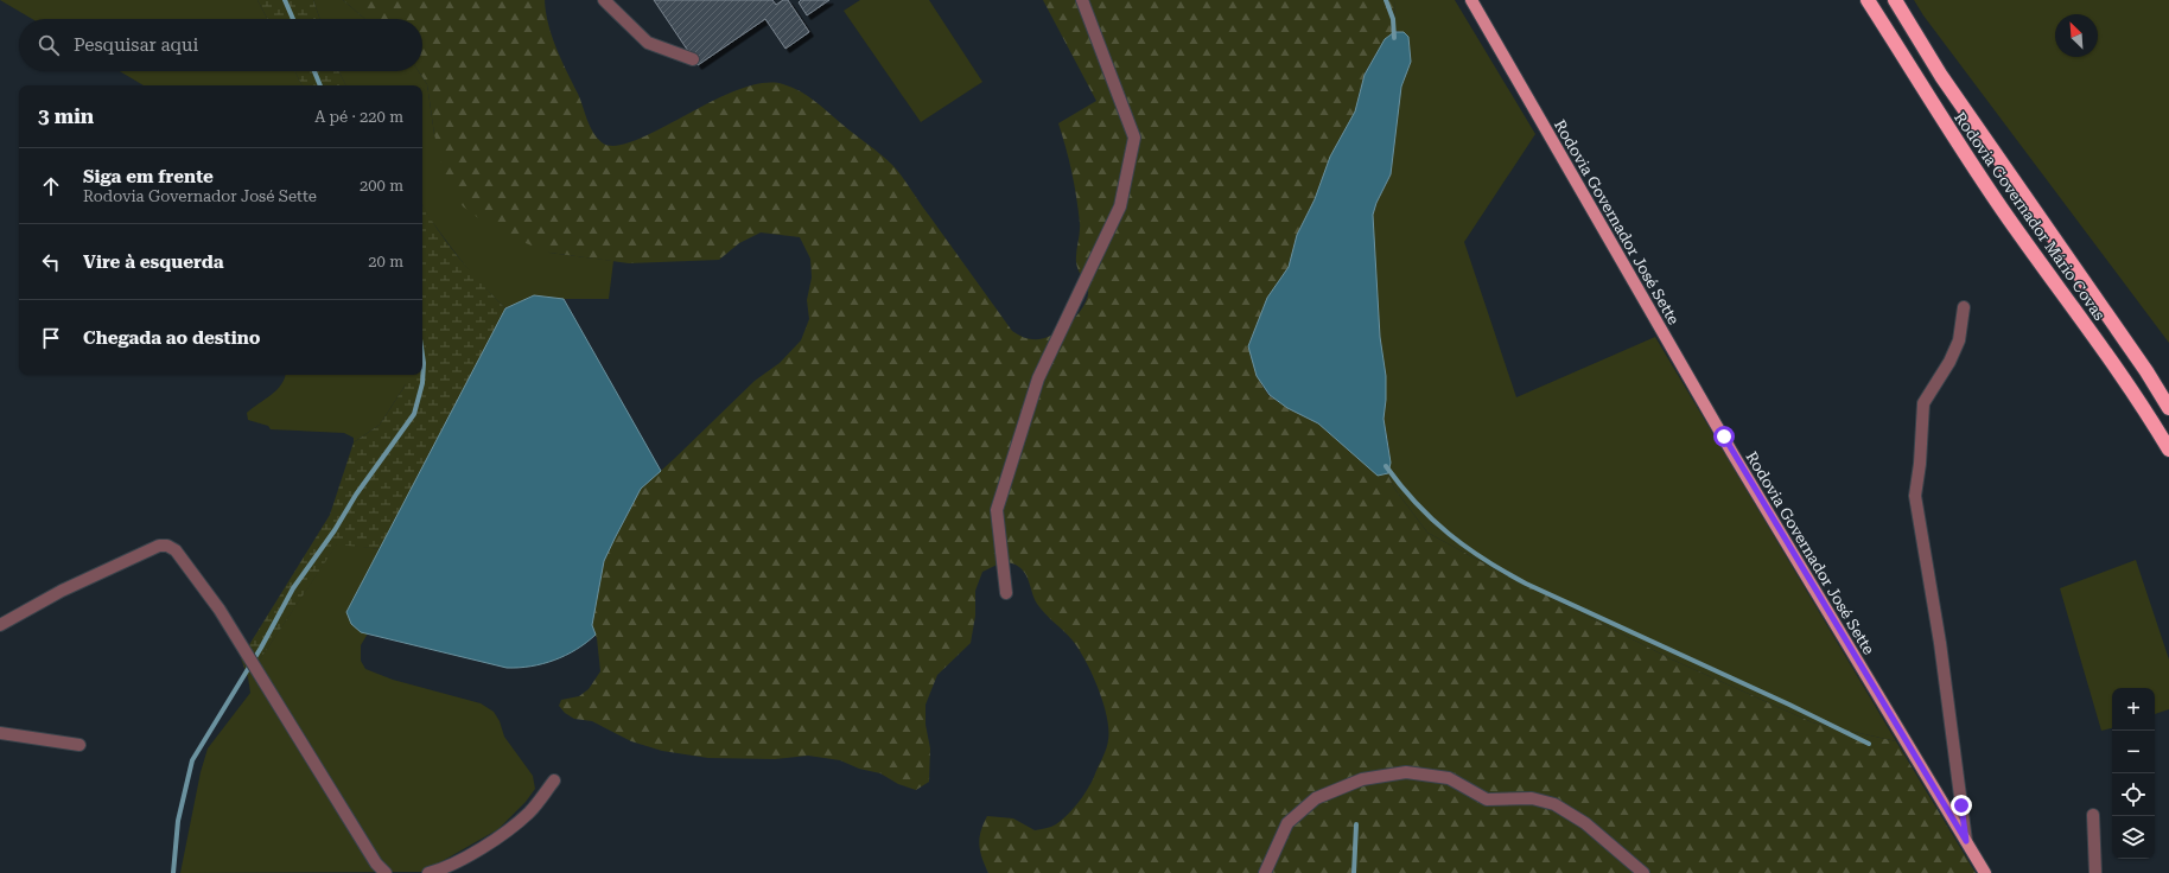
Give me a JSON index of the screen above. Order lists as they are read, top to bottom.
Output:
{
  "streets": {
    "highway": ["Rodovia Governador Mário Covas"],
    "main road": ["Rodovia Governador José Sette"]
  },
  "north": "top left",
  "page": {
    "search": "Pesquisar aqui",
    "heading": ["3 min", "A pé · 220 m"],
    "list": [
      ["Siga em frente", "Rodovia Governador José Sette", "200 m"],
      ["Vire à esquerda", "20 m"],
      "Chegada ao destino"
    ],
    "map_buttons": ["+", "−"]
  }
}
